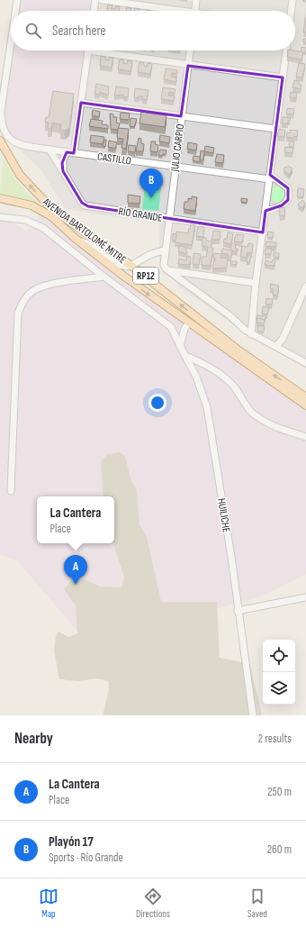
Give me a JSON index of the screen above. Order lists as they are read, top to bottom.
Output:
{
  "streets": {
    "main road": ["AVENIDA BARTOLOMÉ MITRE", "RP12"],
    "street": [
      "JULIO CARPIO",
      "CASTILLO",
      "RÍO GRANDE",
      "HUILICHE"
    ]
  },
  "crossings": [
    ["JULIO CARPIO", "CASTILLO"],
    ["JULIO CARPIO", "RÍO GRANDE"],
    ["CASTILLO", "RÍO GRANDE"]
  ],
  "page": {
    "search": "Search here",
    "pins": ["B", "A"],
    "popup": ["La Cantera", "Place"],
    "heading": ["Nearby", "2 results"],
    "list": [
      {
        "mark": "A",
        "name": "La Cantera",
        "note": "Place",
        "value": "250 m"
      },
      {
        "mark": "B",
        "name": "Playón 17",
        "note": "Sports · Río Grande",
        "value": "260 m"
      }
    ],
    "nav": ["Map", "Directions", "Saved"]
  }
}
